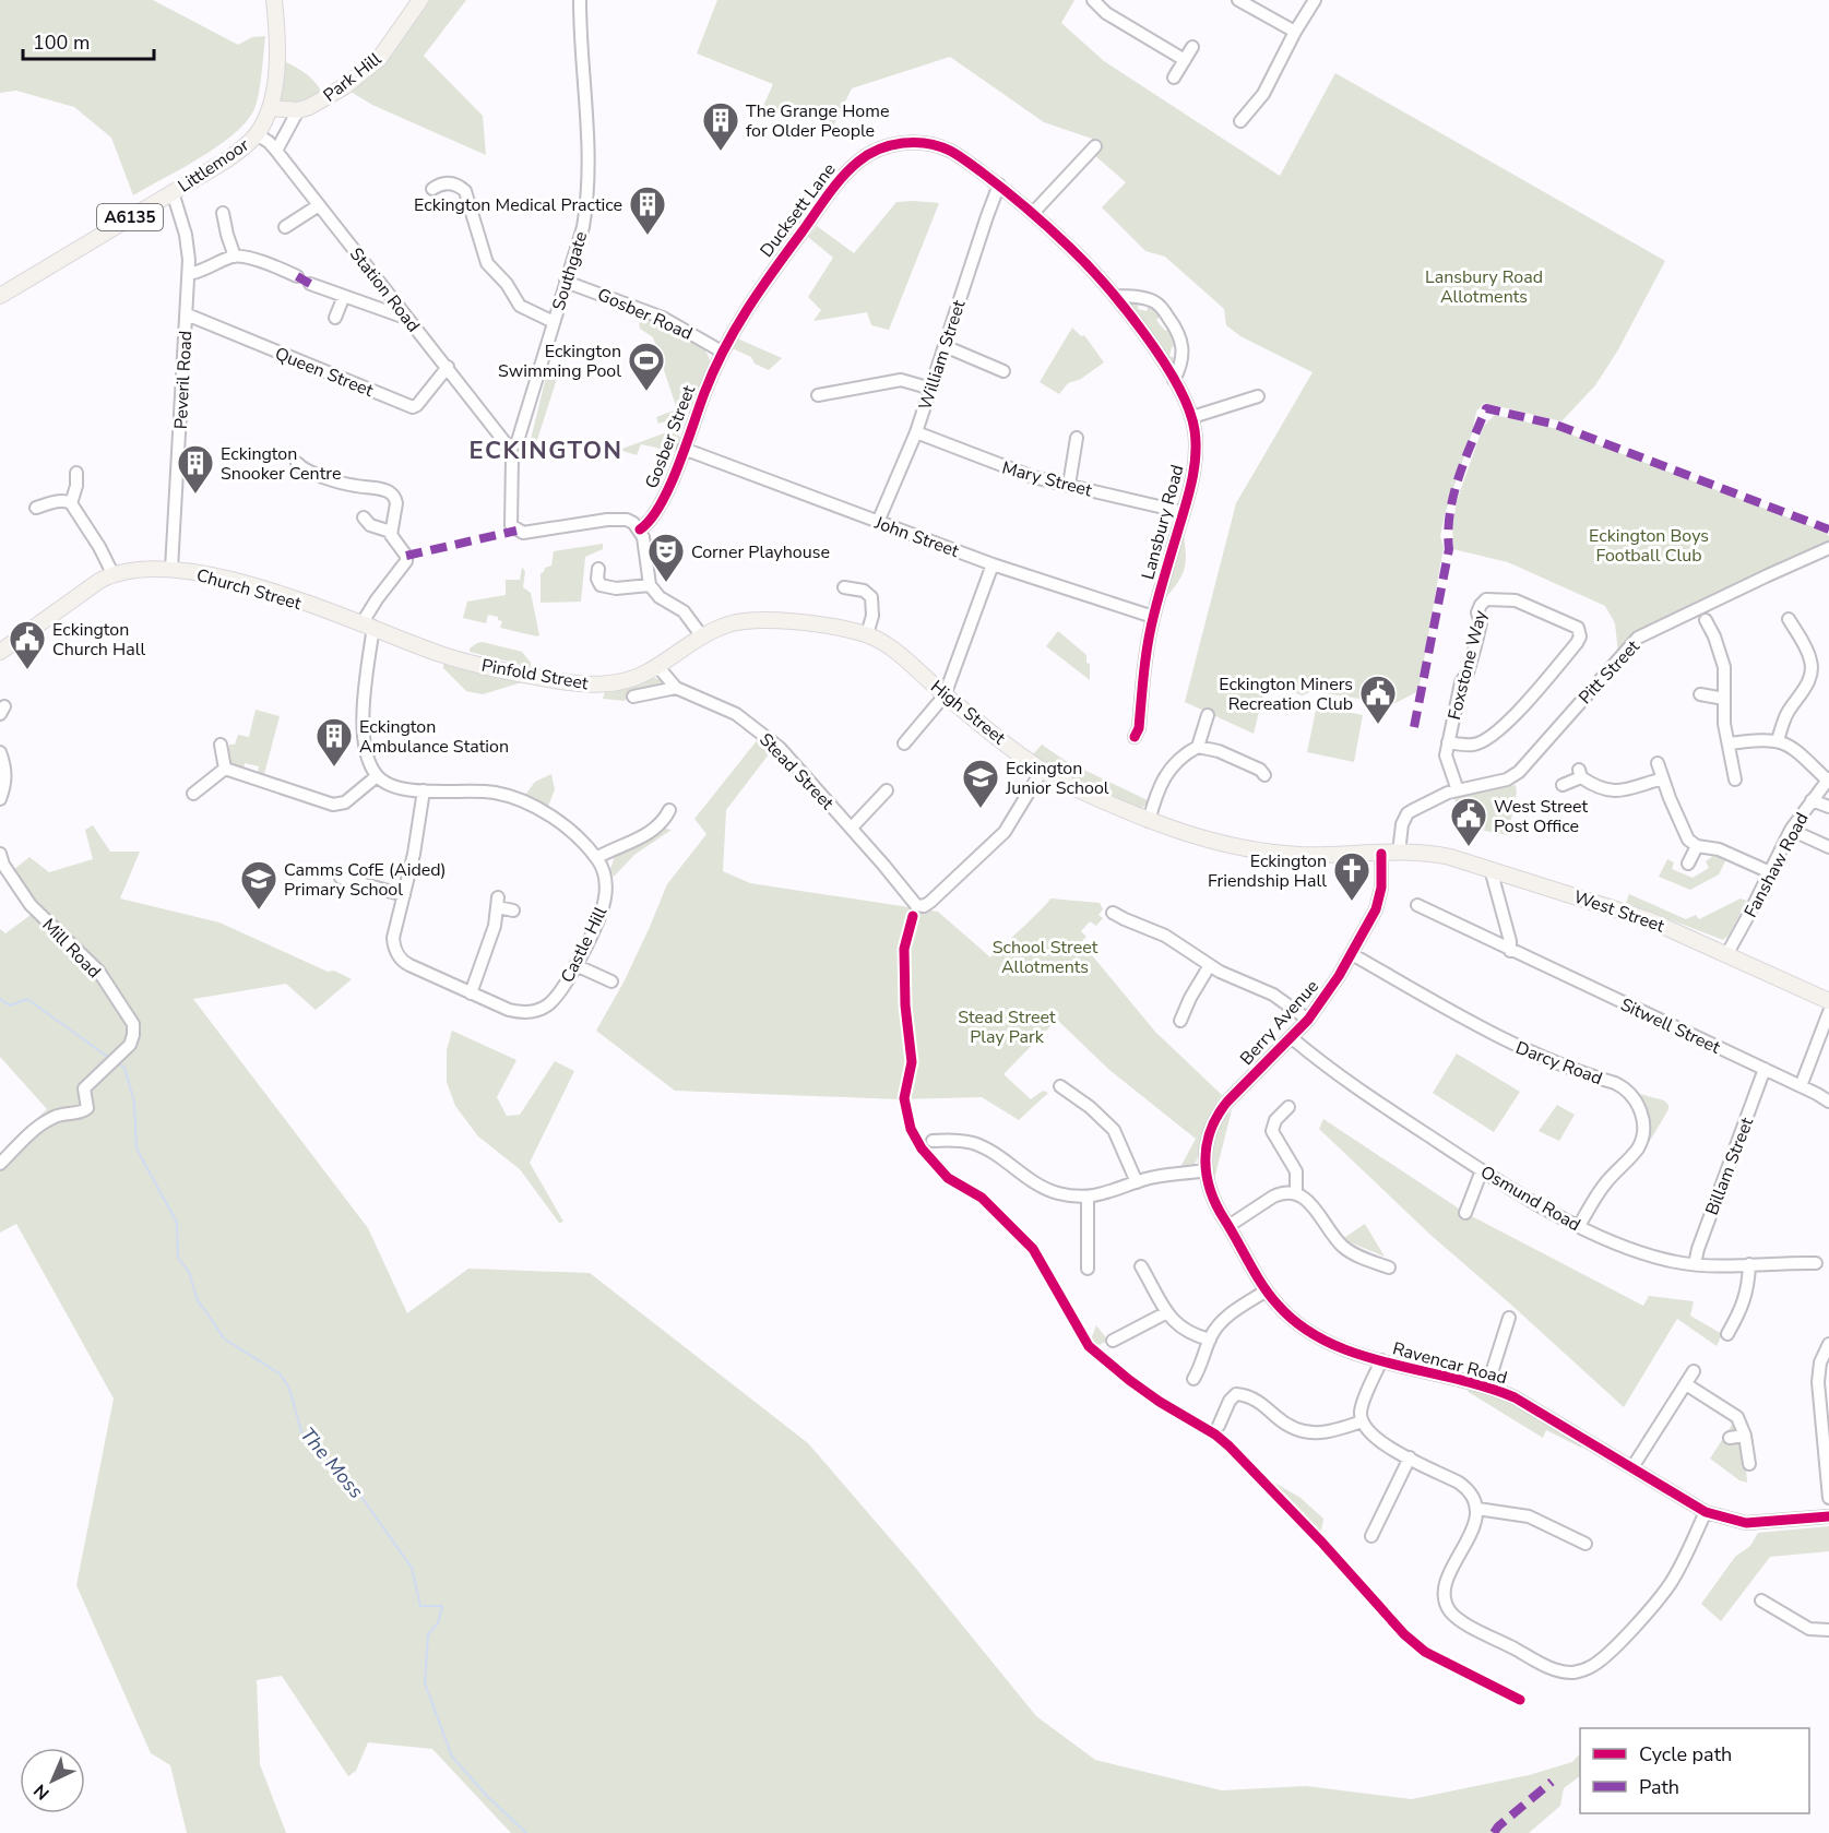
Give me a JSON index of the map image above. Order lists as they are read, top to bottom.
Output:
{
  "streets": {
    "main road": [
      "Park Hill",
      "Littlemoor",
      "A6135",
      "Church Street",
      "Pinfold Street",
      "High Street",
      "West Street"
    ],
    "street": [
      "Ducksett Lane",
      "Southgate",
      "Station Road",
      "Gosber Road",
      "William Street",
      "Queen Street",
      "Peveril Road",
      "Gosber Street",
      "Mary Street",
      "Lansbury Road",
      "John Street",
      "Foxstone Way",
      "Pitt Street",
      "Stead Street",
      "Fanshaw Road",
      "Castle Hill",
      "Mill Road",
      "Berry Avenue",
      "Sitwell Street",
      "Darcy Road",
      "Billam Street",
      "Osmund Road",
      "Ravencar Road"
    ]
  },
  "crossings": [
    ["Park Hill", "A6135"],
    ["Littlemoor", "A6135"],
    ["Littlemoor", "Station Road"],
    ["Littlemoor", "Peveril Road"],
    ["Ducksett Lane", "Gosber Road"],
    ["Ducksett Lane", "William Street"],
    ["Ducksett Lane", "Gosber Street"],
    ["Ducksett Lane", "Lansbury Road"],
    ["A6135", "Station Road"],
    ["Southgate", "Station Road"],
    ["Southgate", "Gosber Road"],
    ["Southgate", "Gosber Street"],
    ["Station Road", "Queen Street"],
    ["Gosber Road", "Gosber Street"],
    ["William Street", "Mary Street"],
    ["William Street", "John Street"],
    ["Queen Street", "Peveril Road"],
    ["Peveril Road", "Church Street"],
    ["Gosber Street", "John Street"],
    ["Mary Street", "Lansbury Road"],
    ["Lansbury Road", "John Street"],
    ["Church Street", "Pinfold Street"],
    ["Foxstone Way", "Pitt Street"],
    ["Pitt Street", "High Street"],
    ["Pitt Street", "West Street"],
    ["Pinfold Street", "High Street"],
    ["Pinfold Street", "Stead Street"],
    ["High Street", "Stead Street"],
    ["High Street", "West Street"],
    ["High Street", "Berry Avenue"],
    ["Fanshaw Road", "West Street"],
    ["Berry Avenue", "Darcy Road"],
    ["Berry Avenue", "Osmund Road"],
    ["Berry Avenue", "Ravencar Road"],
    ["Sitwell Street", "Billam Street"],
    ["Darcy Road", "Osmund Road"],
    ["Billam Street", "Osmund Road"]
  ],
  "districts": ["ECKINGTON"],
  "water": ["The Moss"],
  "parks": [
    "Lansbury Road Allotments",
    "Eckington Boys Football Club",
    "School Street Allotments",
    "Stead Street Play Park"
  ],
  "places": {
    "building": [
      "The Grange Home for Older People",
      "Eckington Medical Practice",
      "Eckington Snooker Centre",
      "Eckington Ambulance Station"
    ],
    "sports": ["Eckington Swimming Pool"],
    "theatre": ["Corner Playhouse"],
    "public building": ["Eckington Church Hall", "Eckington Miners Recreation Club", "West Street Post Office"],
    "school or university": ["Eckington Junior School", "Camms CofE (Aided) Primary School"],
    "church": ["Eckington Friendship Hall"]
  },
  "legend": ["Cycle path", "Path"],
  "scale_bar": "100 m",
  "north": "bottom left"
}
